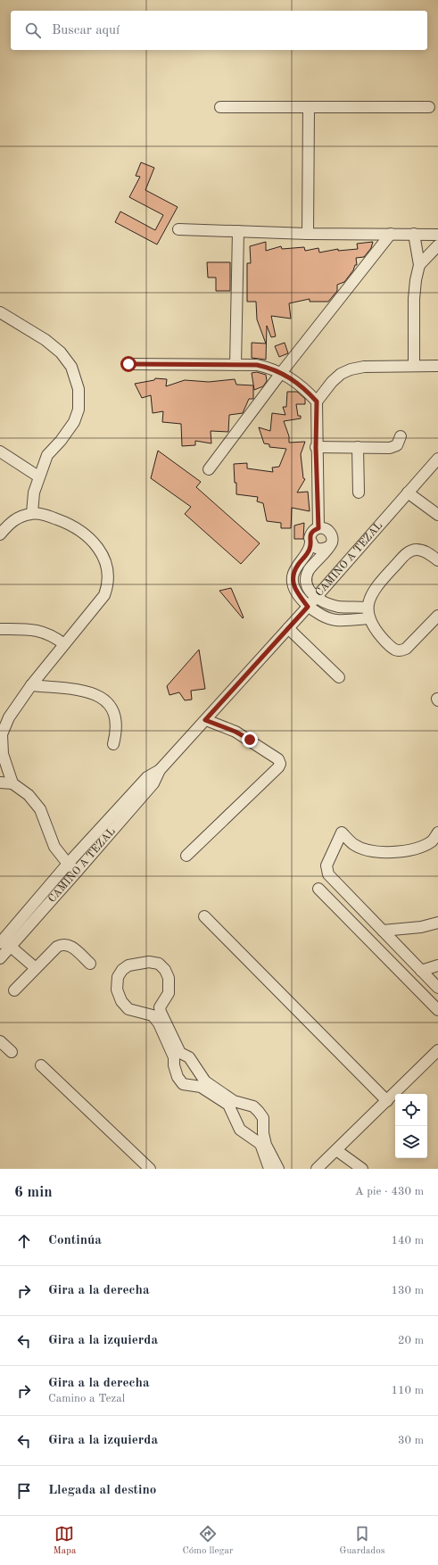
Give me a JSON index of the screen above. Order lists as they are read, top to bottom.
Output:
{
  "streets": {
    "street": ["CAMINO A TEZAL"]
  },
  "page": {
    "search": "Buscar aquí",
    "heading": ["6 min", "A pie · 430 m"],
    "list": [
      ["Continúa", "140 m"],
      ["Gira a la derecha", "130 m"],
      ["Gira a la izquierda", "20 m"],
      ["Gira a la derecha", "Camino a Tezal", "110 m"],
      ["Gira a la izquierda", "30 m"],
      "Llegada al destino"
    ],
    "nav": ["Mapa", "Cómo llegar", "Guardados"]
  }
}
